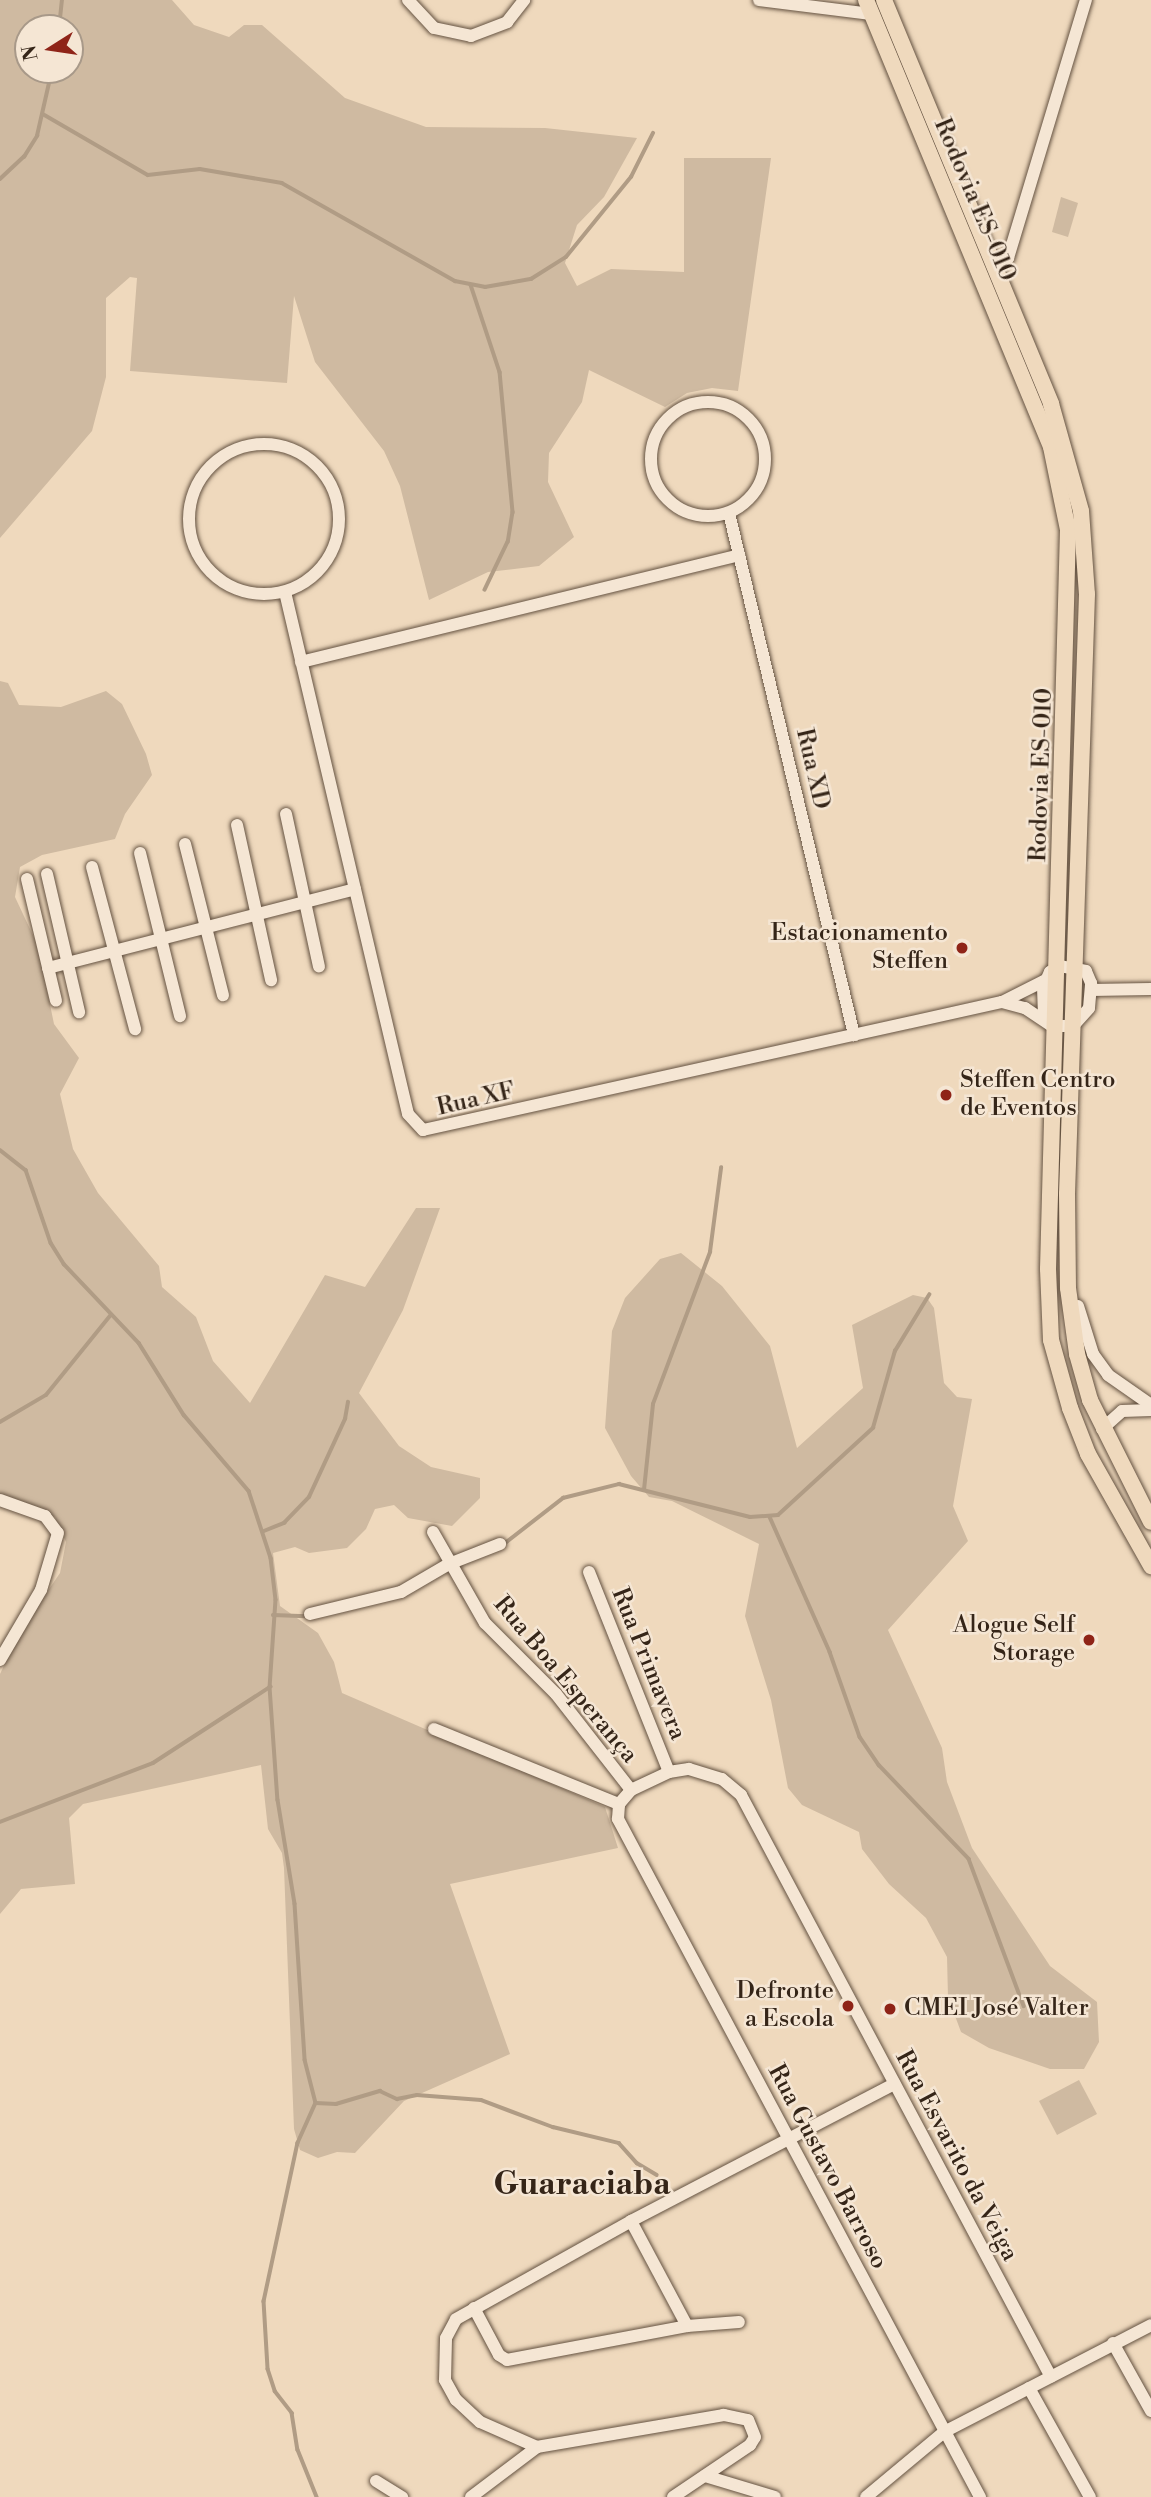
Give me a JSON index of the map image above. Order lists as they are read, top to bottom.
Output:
{
  "streets": {
    "main road": ["Rodovia ES-010"],
    "street": [
      "Rua XD",
      "Rua XF",
      "Rua Primavera",
      "Rua Boa Esperança",
      "Rua Esvarito da Veiga",
      "Rua Gustavo Barroso"
    ]
  },
  "crossings": [
    ["Rodovia ES-010", "Rua XF"],
    ["Rua XD", "Rua XF"],
    ["Rua Primavera", "Rua Esvarito da Veiga"],
    ["Rua Boa Esperança", "Rua Esvarito da Veiga"],
    ["Rua Esvarito da Veiga", "Rua Gustavo Barroso"]
  ],
  "districts": ["Guaraciaba"],
  "places": [
    "Estacionamento Steffen",
    "Steffen Centro de Eventos",
    "Alogue Self Storage",
    "Defronte a Escola",
    "CMEI José Valter"
  ],
  "north": "left"
}
